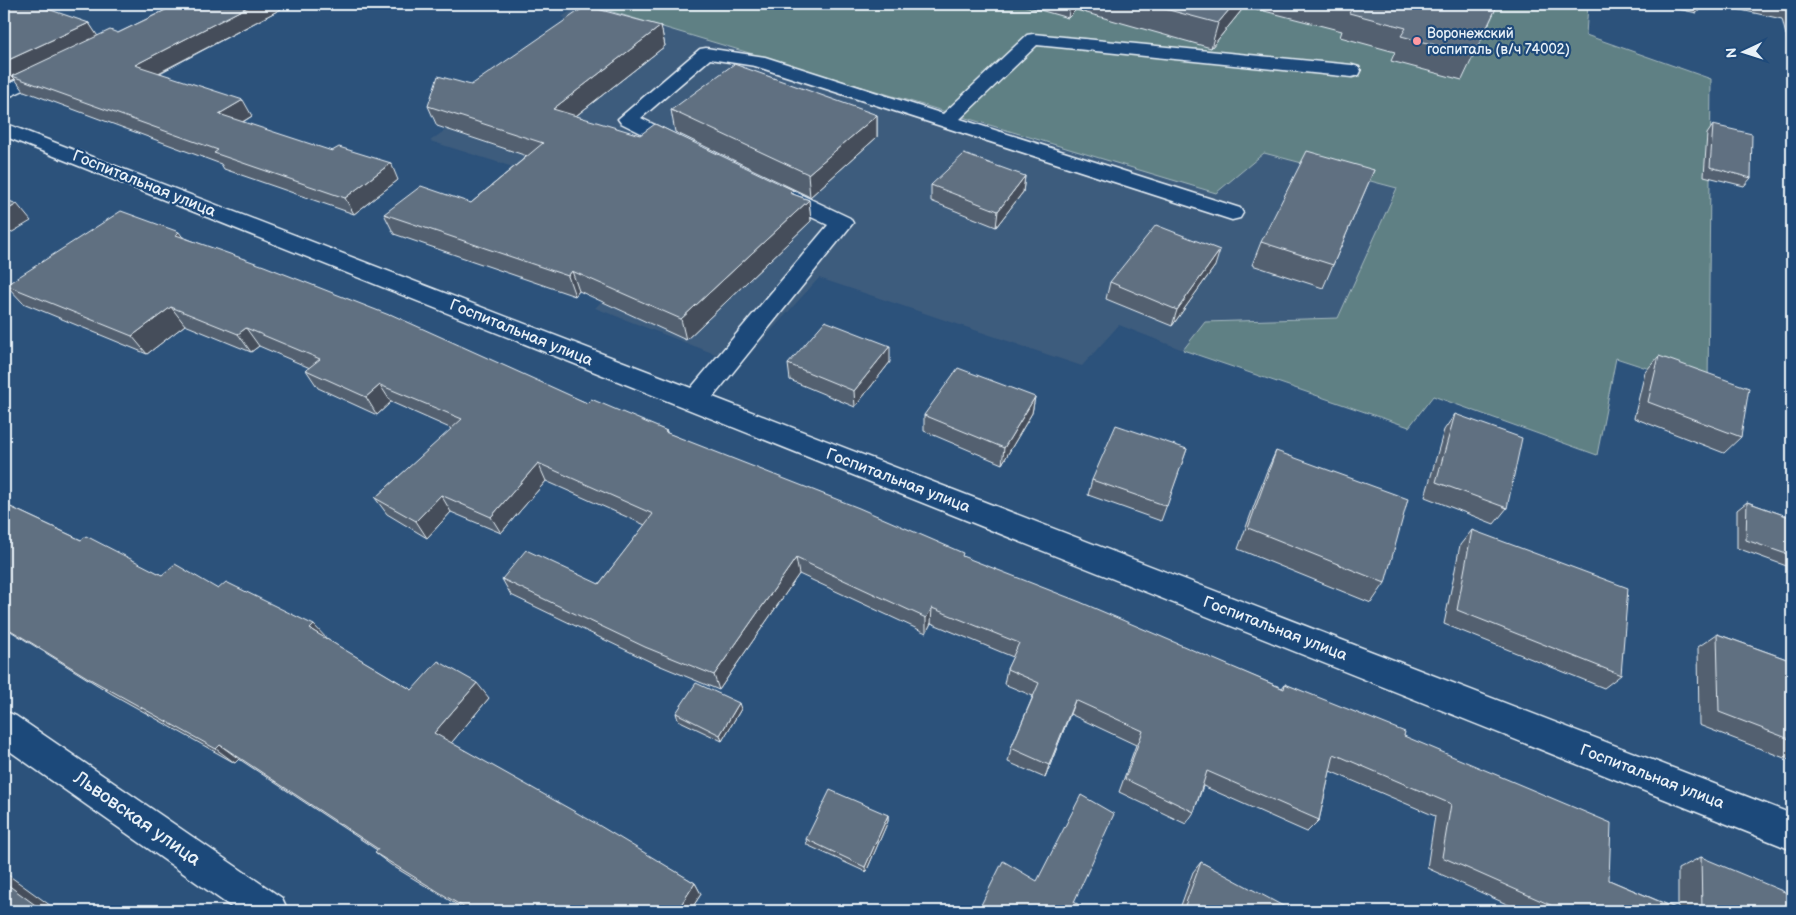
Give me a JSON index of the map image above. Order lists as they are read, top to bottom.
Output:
{
  "streets": {
    "street": ["Госпитальная улица", "Львовская улица"]
  },
  "places": ["Воронежский госпиталь (в/ч 74002)"],
  "north": "left"
}
